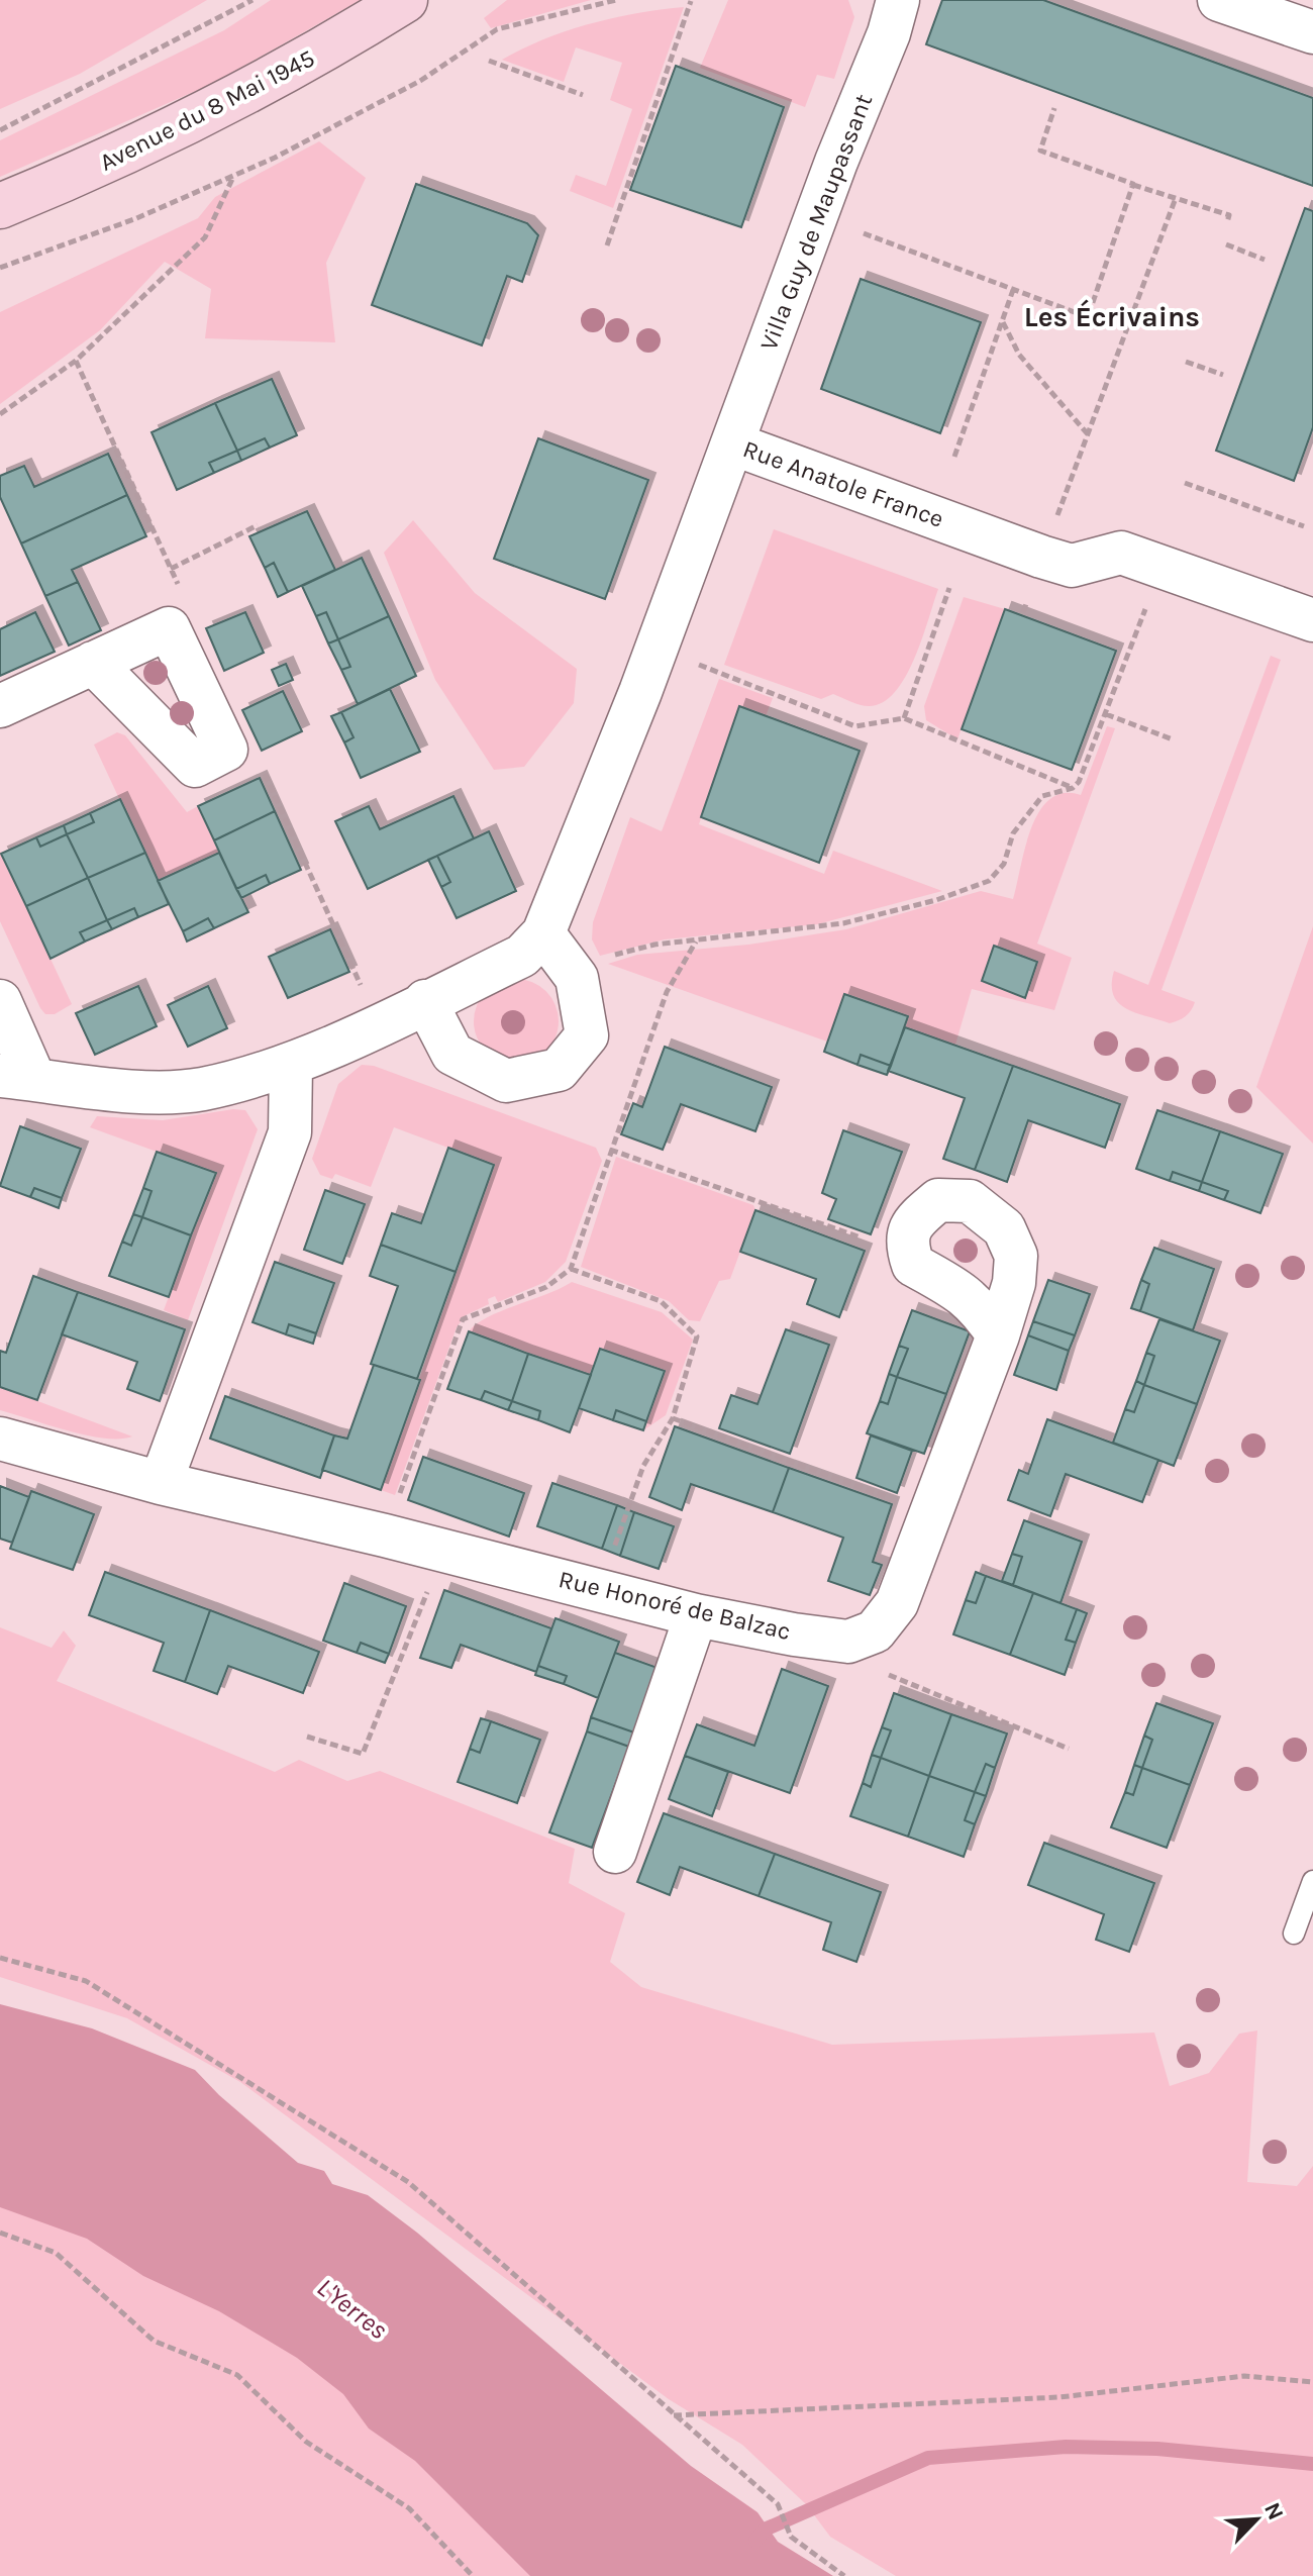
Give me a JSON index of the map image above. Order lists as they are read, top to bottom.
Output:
{
  "streets": {
    "main road": ["Avenue du 8 Mai 1945"],
    "street": ["Villa Guy de Maupassant", "Rue Anatole France", "Rue Honoré de Balzac"]
  },
  "crossings": [
    ["Villa Guy de Maupassant", "Rue Anatole France"]
  ],
  "districts": ["Les Écrivains"],
  "water": ["L'Yerres"],
  "north": "top right"
}
